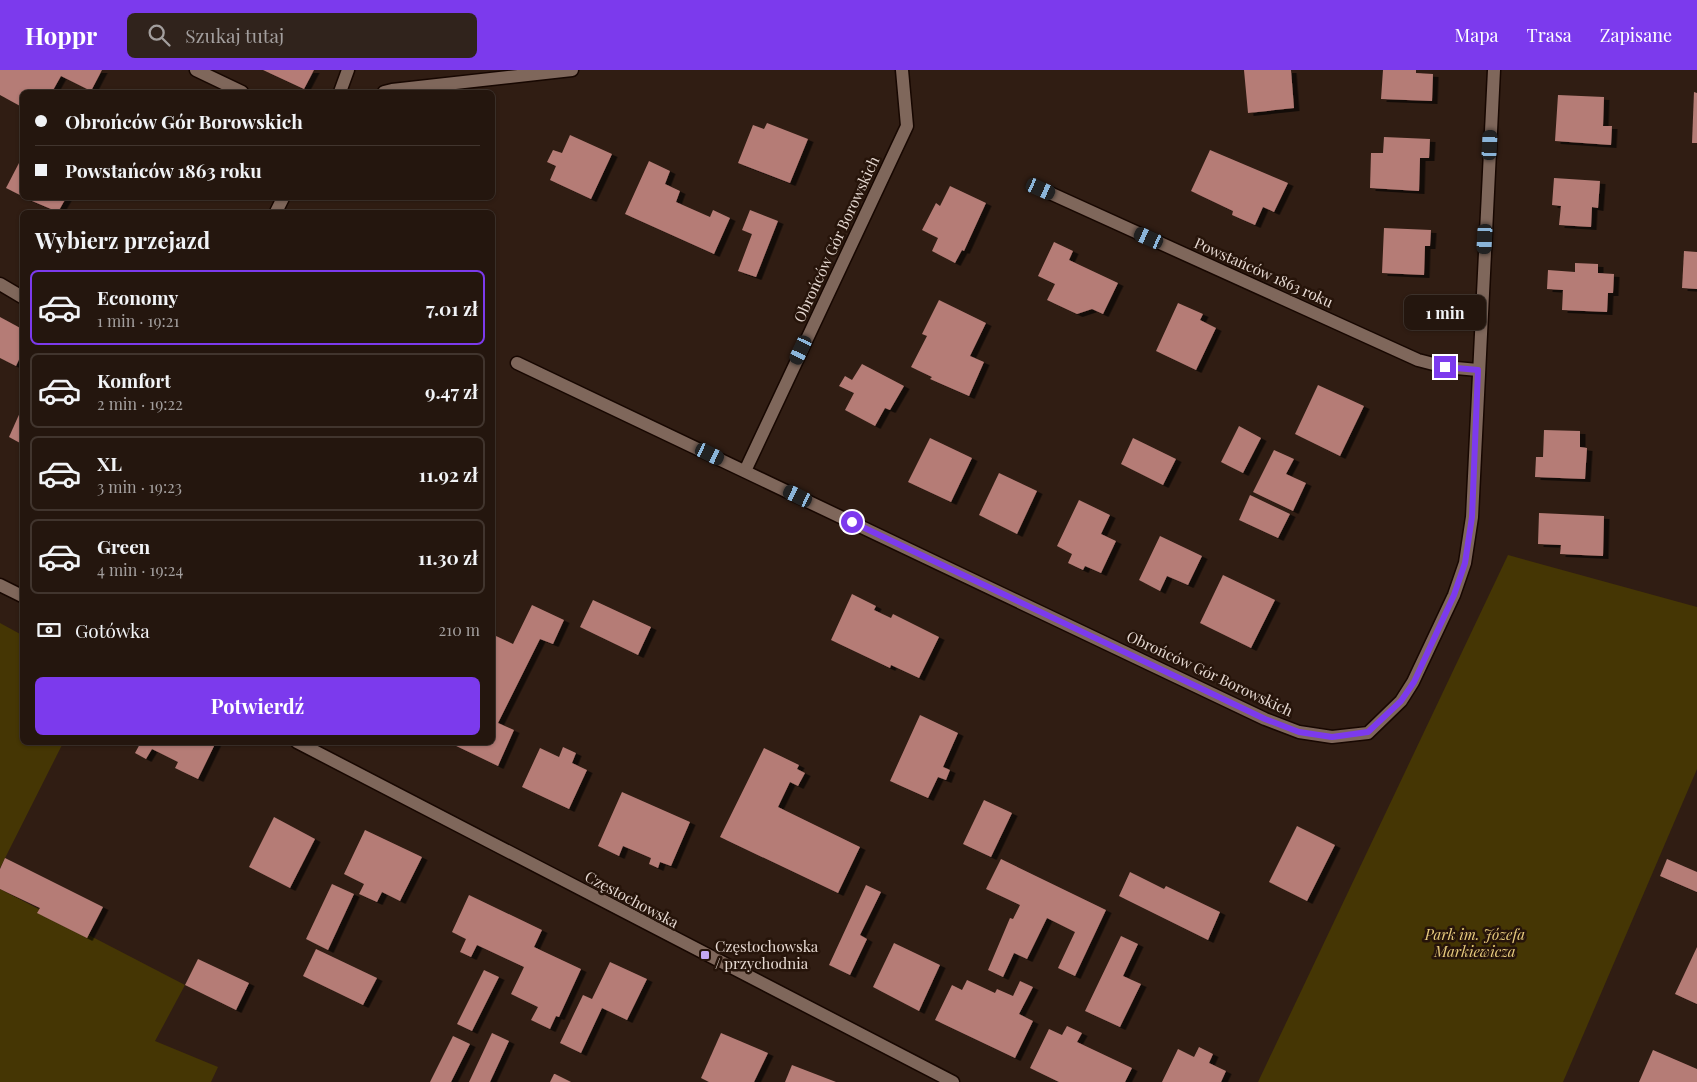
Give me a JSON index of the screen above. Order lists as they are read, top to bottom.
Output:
{
  "streets": {
    "street": ["Obrońców Gór Borowskich", "Powstańców 1863 roku", "Częstochowska"]
  },
  "crossings": [
    ["Obrońców Gór Borowskich", "Powstańców 1863 roku"]
  ],
  "parks": ["Park im. Józefa Markiewicza"],
  "places": {
    "transit": ["Częstochowska / przychodnia"]
  },
  "page": {
    "header": "Hoppr",
    "search": "Szukaj tutaj",
    "nav": ["Mapa", "Trasa", "Zapisane"],
    "banner": ["Obrońców Gór Borowskich", "Powstańców 1863 roku"],
    "heading": "Wybierz przejazd",
    "list": [
      {
        "name": "Economy",
        "note": "1 min · 19:21",
        "value": "7.01 zł"
      },
      {
        "name": "Komfort",
        "note": "2 min · 19:22",
        "value": "9.47 zł"
      },
      {
        "name": "XL",
        "note": "3 min · 19:23",
        "value": "11.92 zł"
      },
      {
        "name": "Green",
        "note": "4 min · 19:24",
        "value": "11.30 zł"
      }
    ],
    "bubble": "1 min",
    "pay": ["Gotówka", "210 m"],
    "buttons": "Potwierdź"
  }
}
